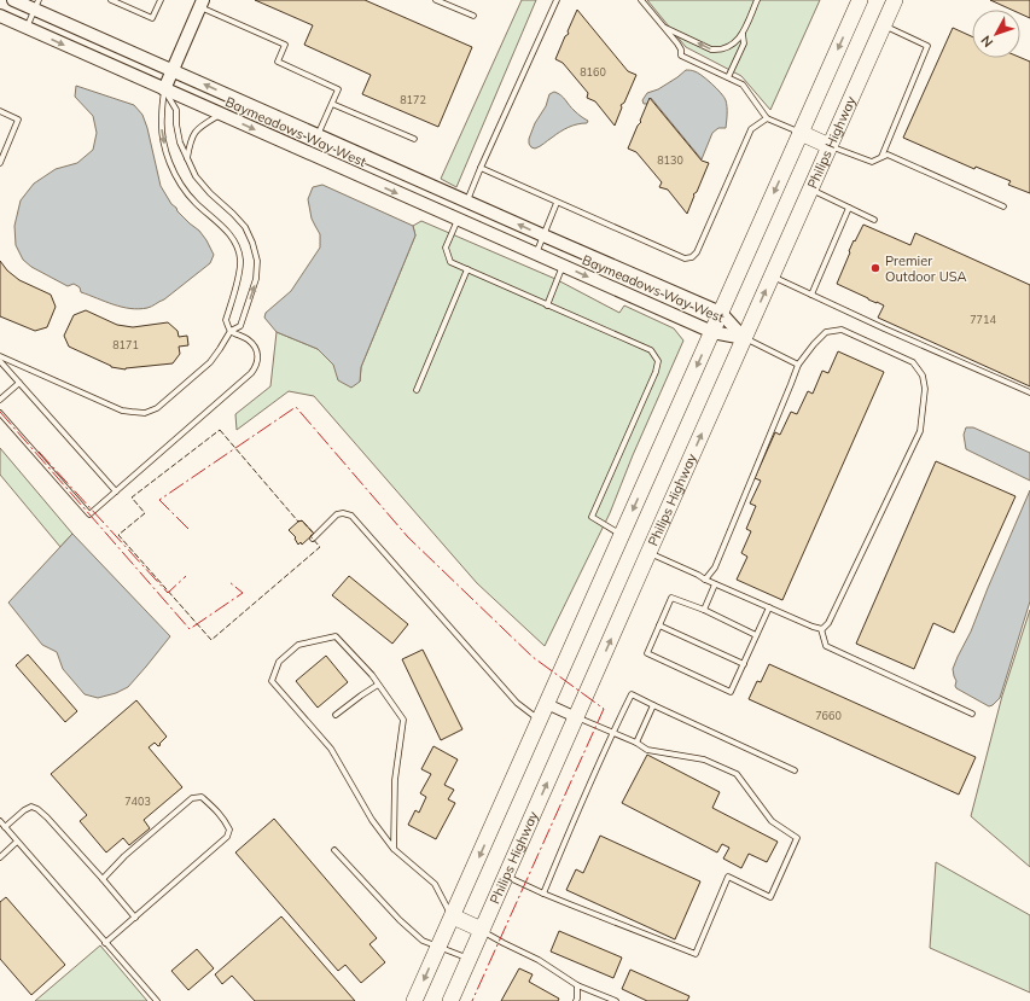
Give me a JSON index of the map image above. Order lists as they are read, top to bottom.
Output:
{
  "streets": {
    "main road": ["Philips Highway"],
    "street": ["Baymeadows Way West"]
  },
  "crossings": [
    ["Baymeadows Way West", "Philips Highway"]
  ],
  "places": ["Premier Outdoor USA"],
  "house_numbers": [
    "8160",
    "8172",
    "8130",
    "7714",
    "8171",
    "7660",
    "7403"
  ],
  "north": "bottom left"
}
